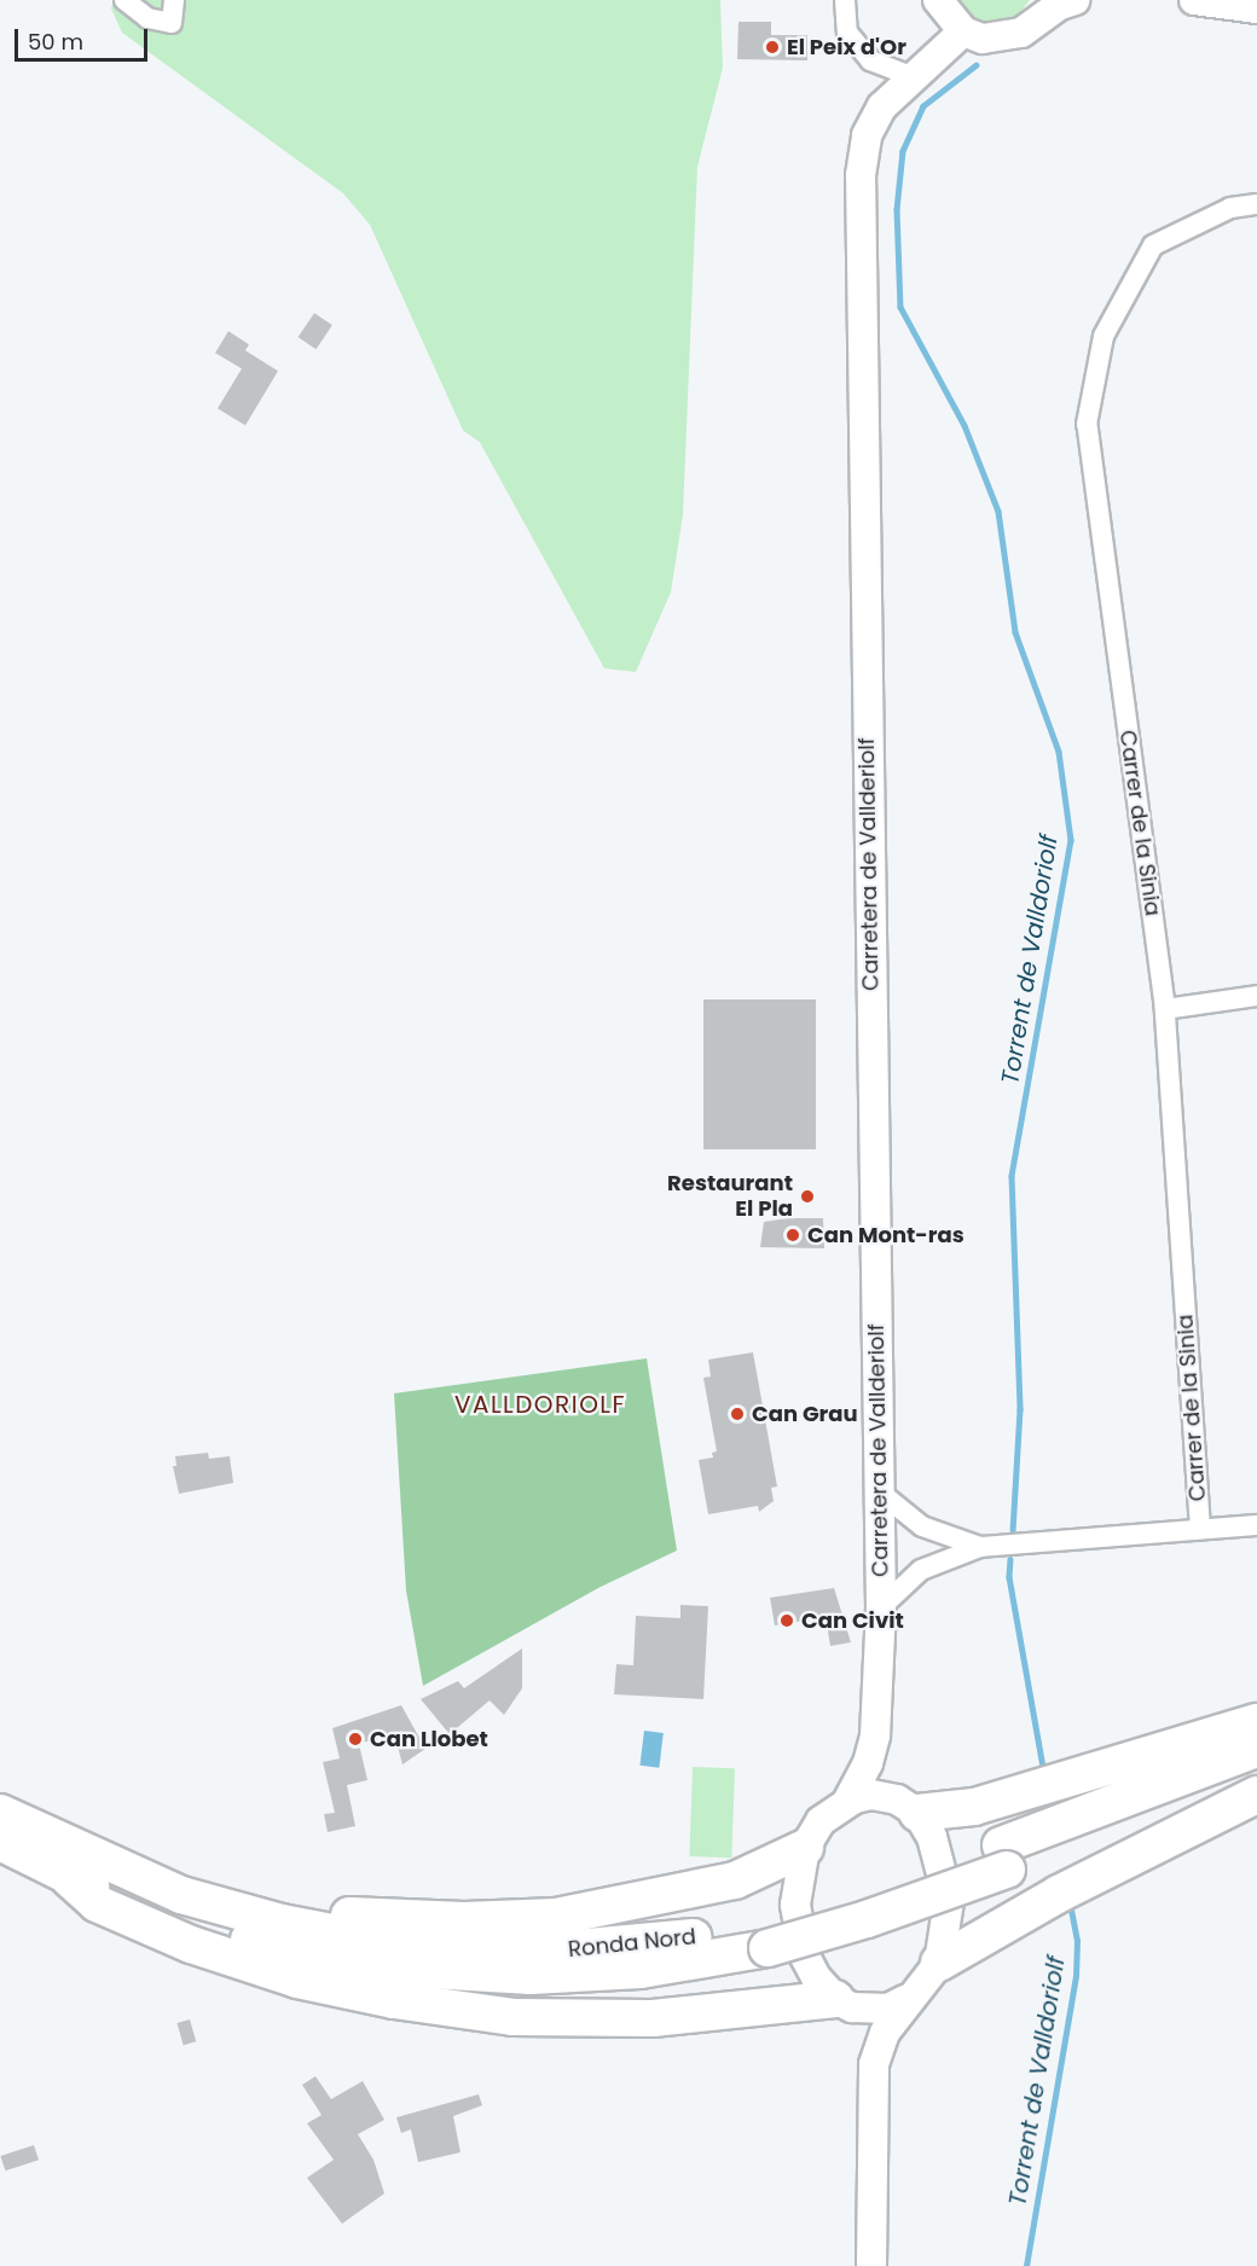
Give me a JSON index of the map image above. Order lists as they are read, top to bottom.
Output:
{
  "streets": {
    "highway": ["Ronda Nord"],
    "street": ["Carrer de la Sinia", "Carretera de Vallderiolf"]
  },
  "districts": ["VALLDORIOLF"],
  "water": ["Torrent de Valldoriolf"],
  "places": [
    "El Peix d'Or",
    "Restaurant El Pla",
    "Can Mont-ras",
    "Can Grau",
    "Can Civit",
    "Can Llobet"
  ],
  "scale_bar": "50 m"
}
